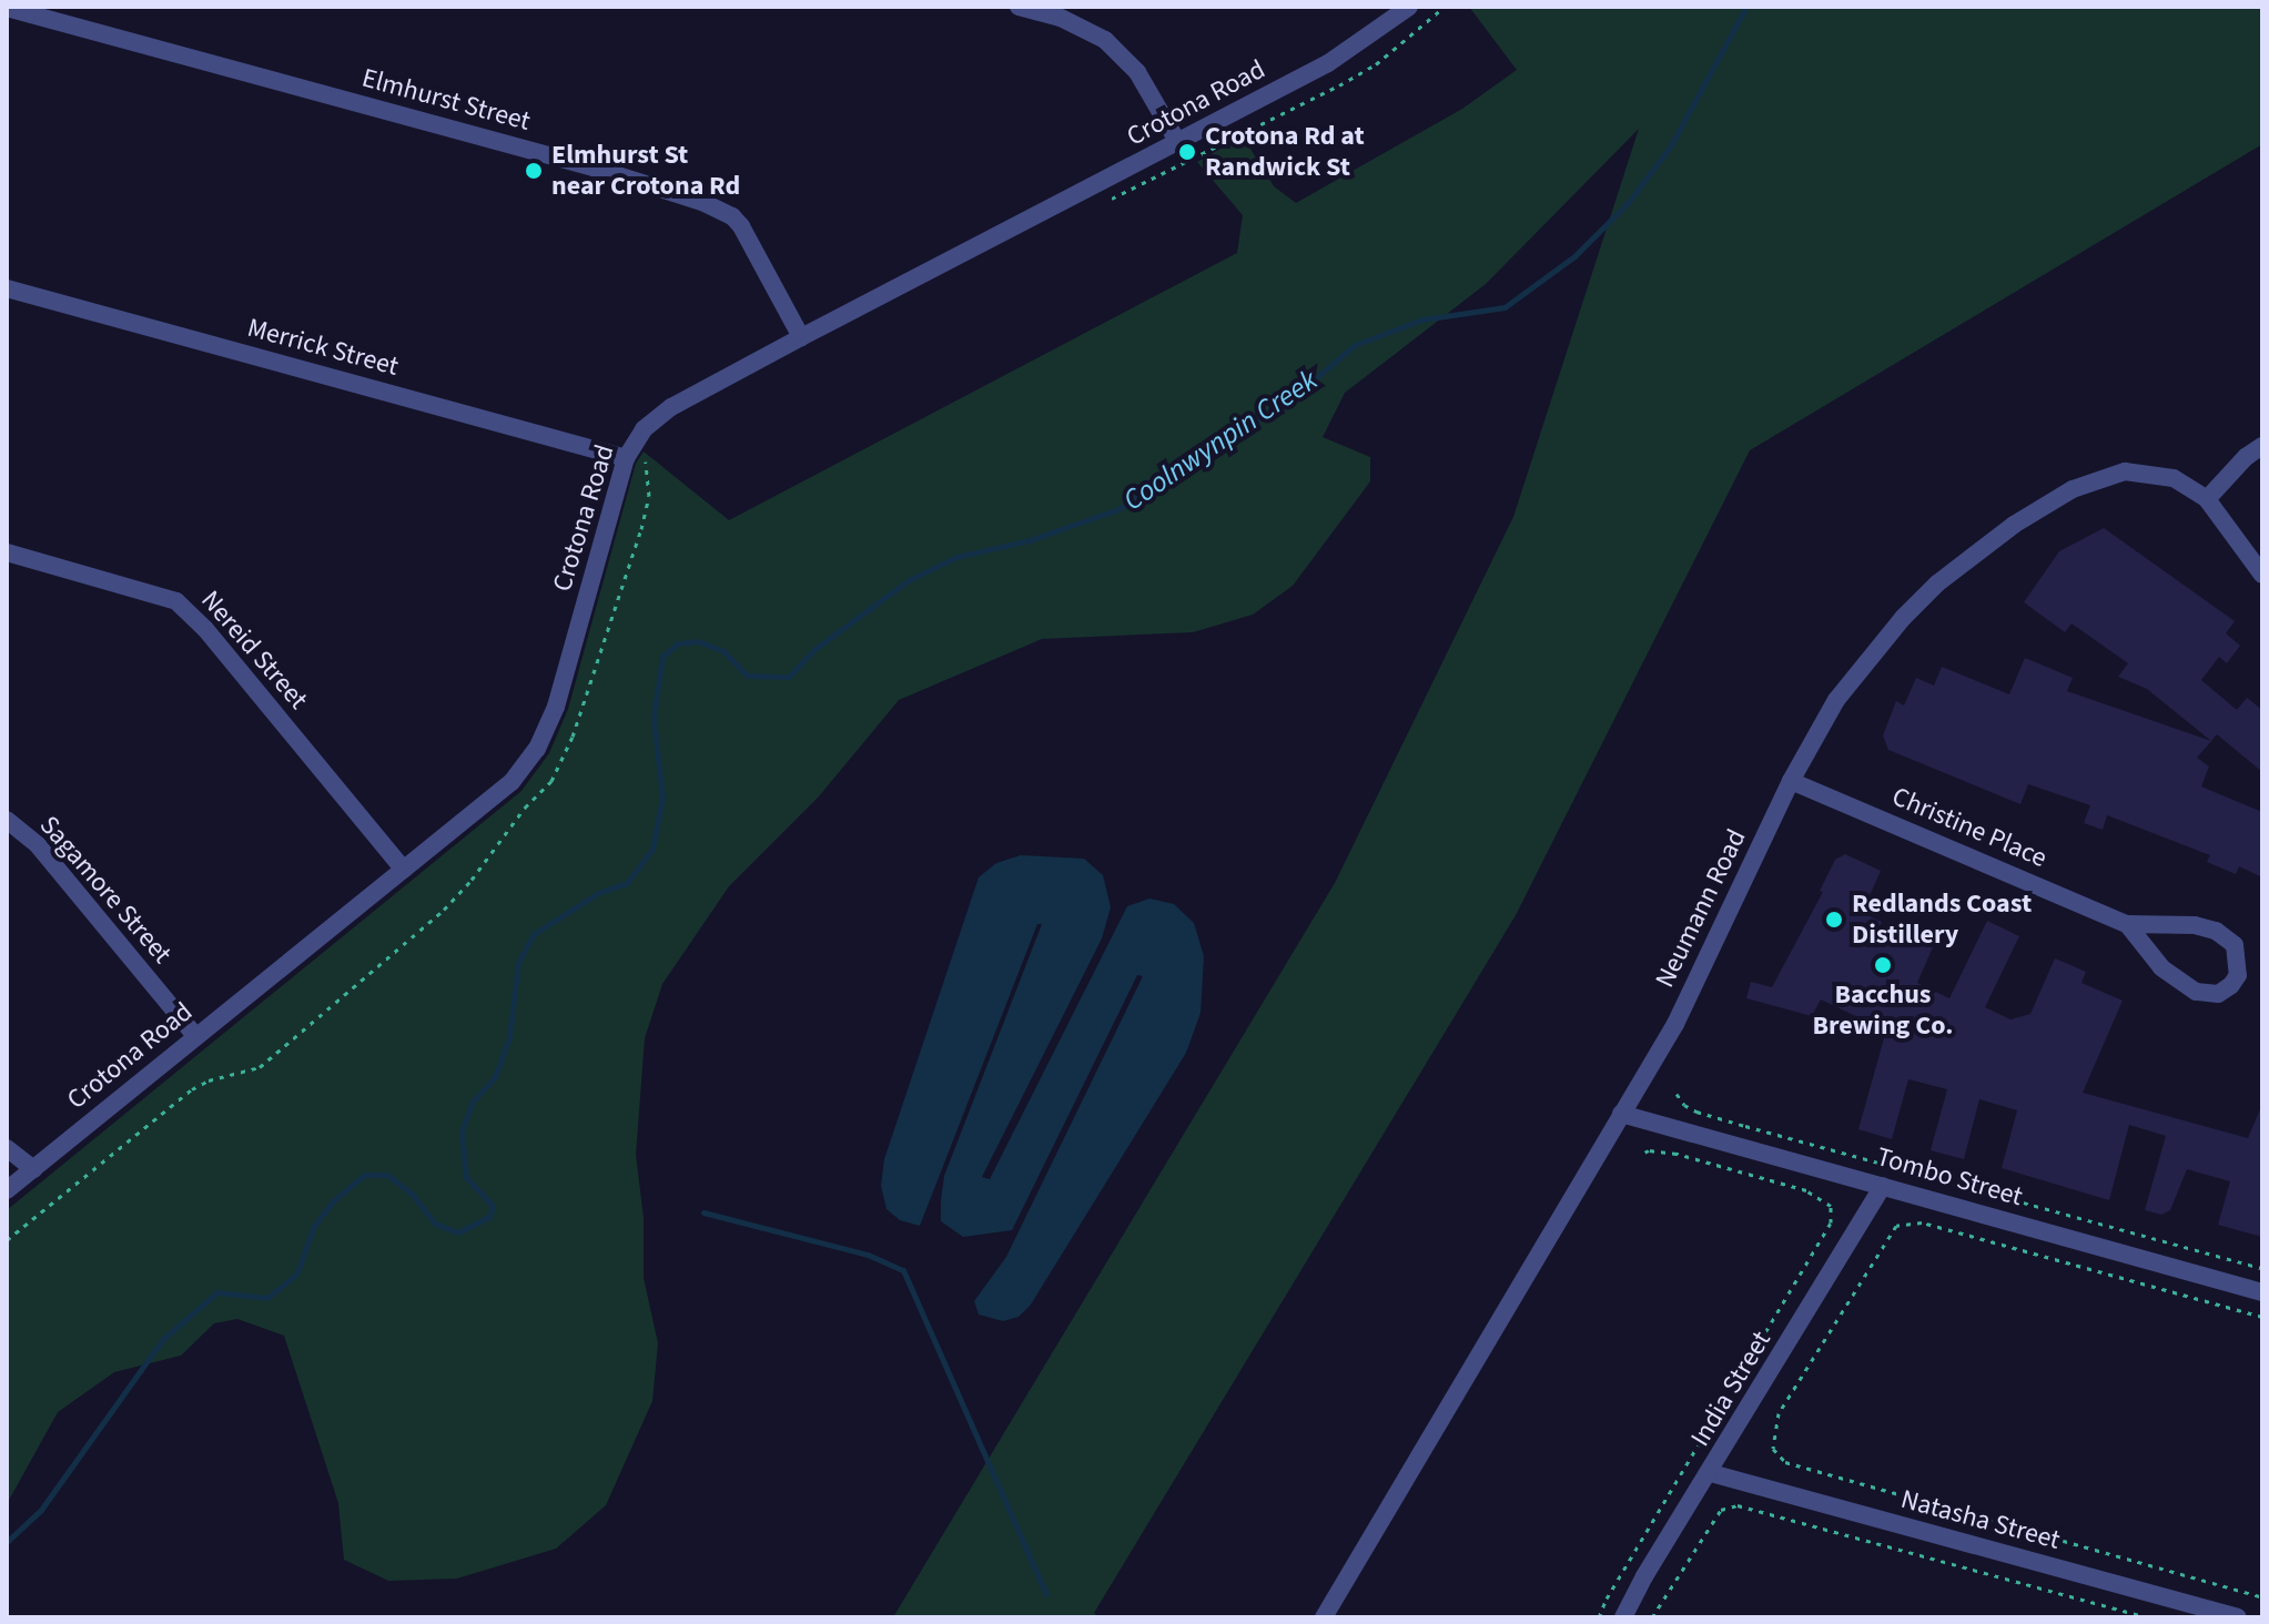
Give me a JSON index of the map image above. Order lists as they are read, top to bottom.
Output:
{
  "streets": {
    "street": [
      "Elmhurst Street",
      "Crotona Road",
      "Merrick Street",
      "Nereid Street",
      "Christine Place",
      "Sagamore Street",
      "Neumann Road",
      "Tombo Street",
      "India Street",
      "Natasha Street"
    ]
  },
  "crossings": [
    ["Elmhurst Street", "Crotona Road"],
    ["Crotona Road", "Merrick Street"],
    ["Crotona Road", "Nereid Street"],
    ["Crotona Road", "Sagamore Street"],
    ["Christine Place", "Neumann Road"],
    ["Neumann Road", "Tombo Street"],
    ["Tombo Street", "India Street"],
    ["India Street", "Natasha Street"]
  ],
  "water": ["Coolnwynpin Creek"],
  "places": [
    "Crotona Rd at Randwick St",
    "Elmhurst St near Crotona Rd",
    "Redlands Coast Distillery",
    "Bacchus Brewing Co."
  ]
}
